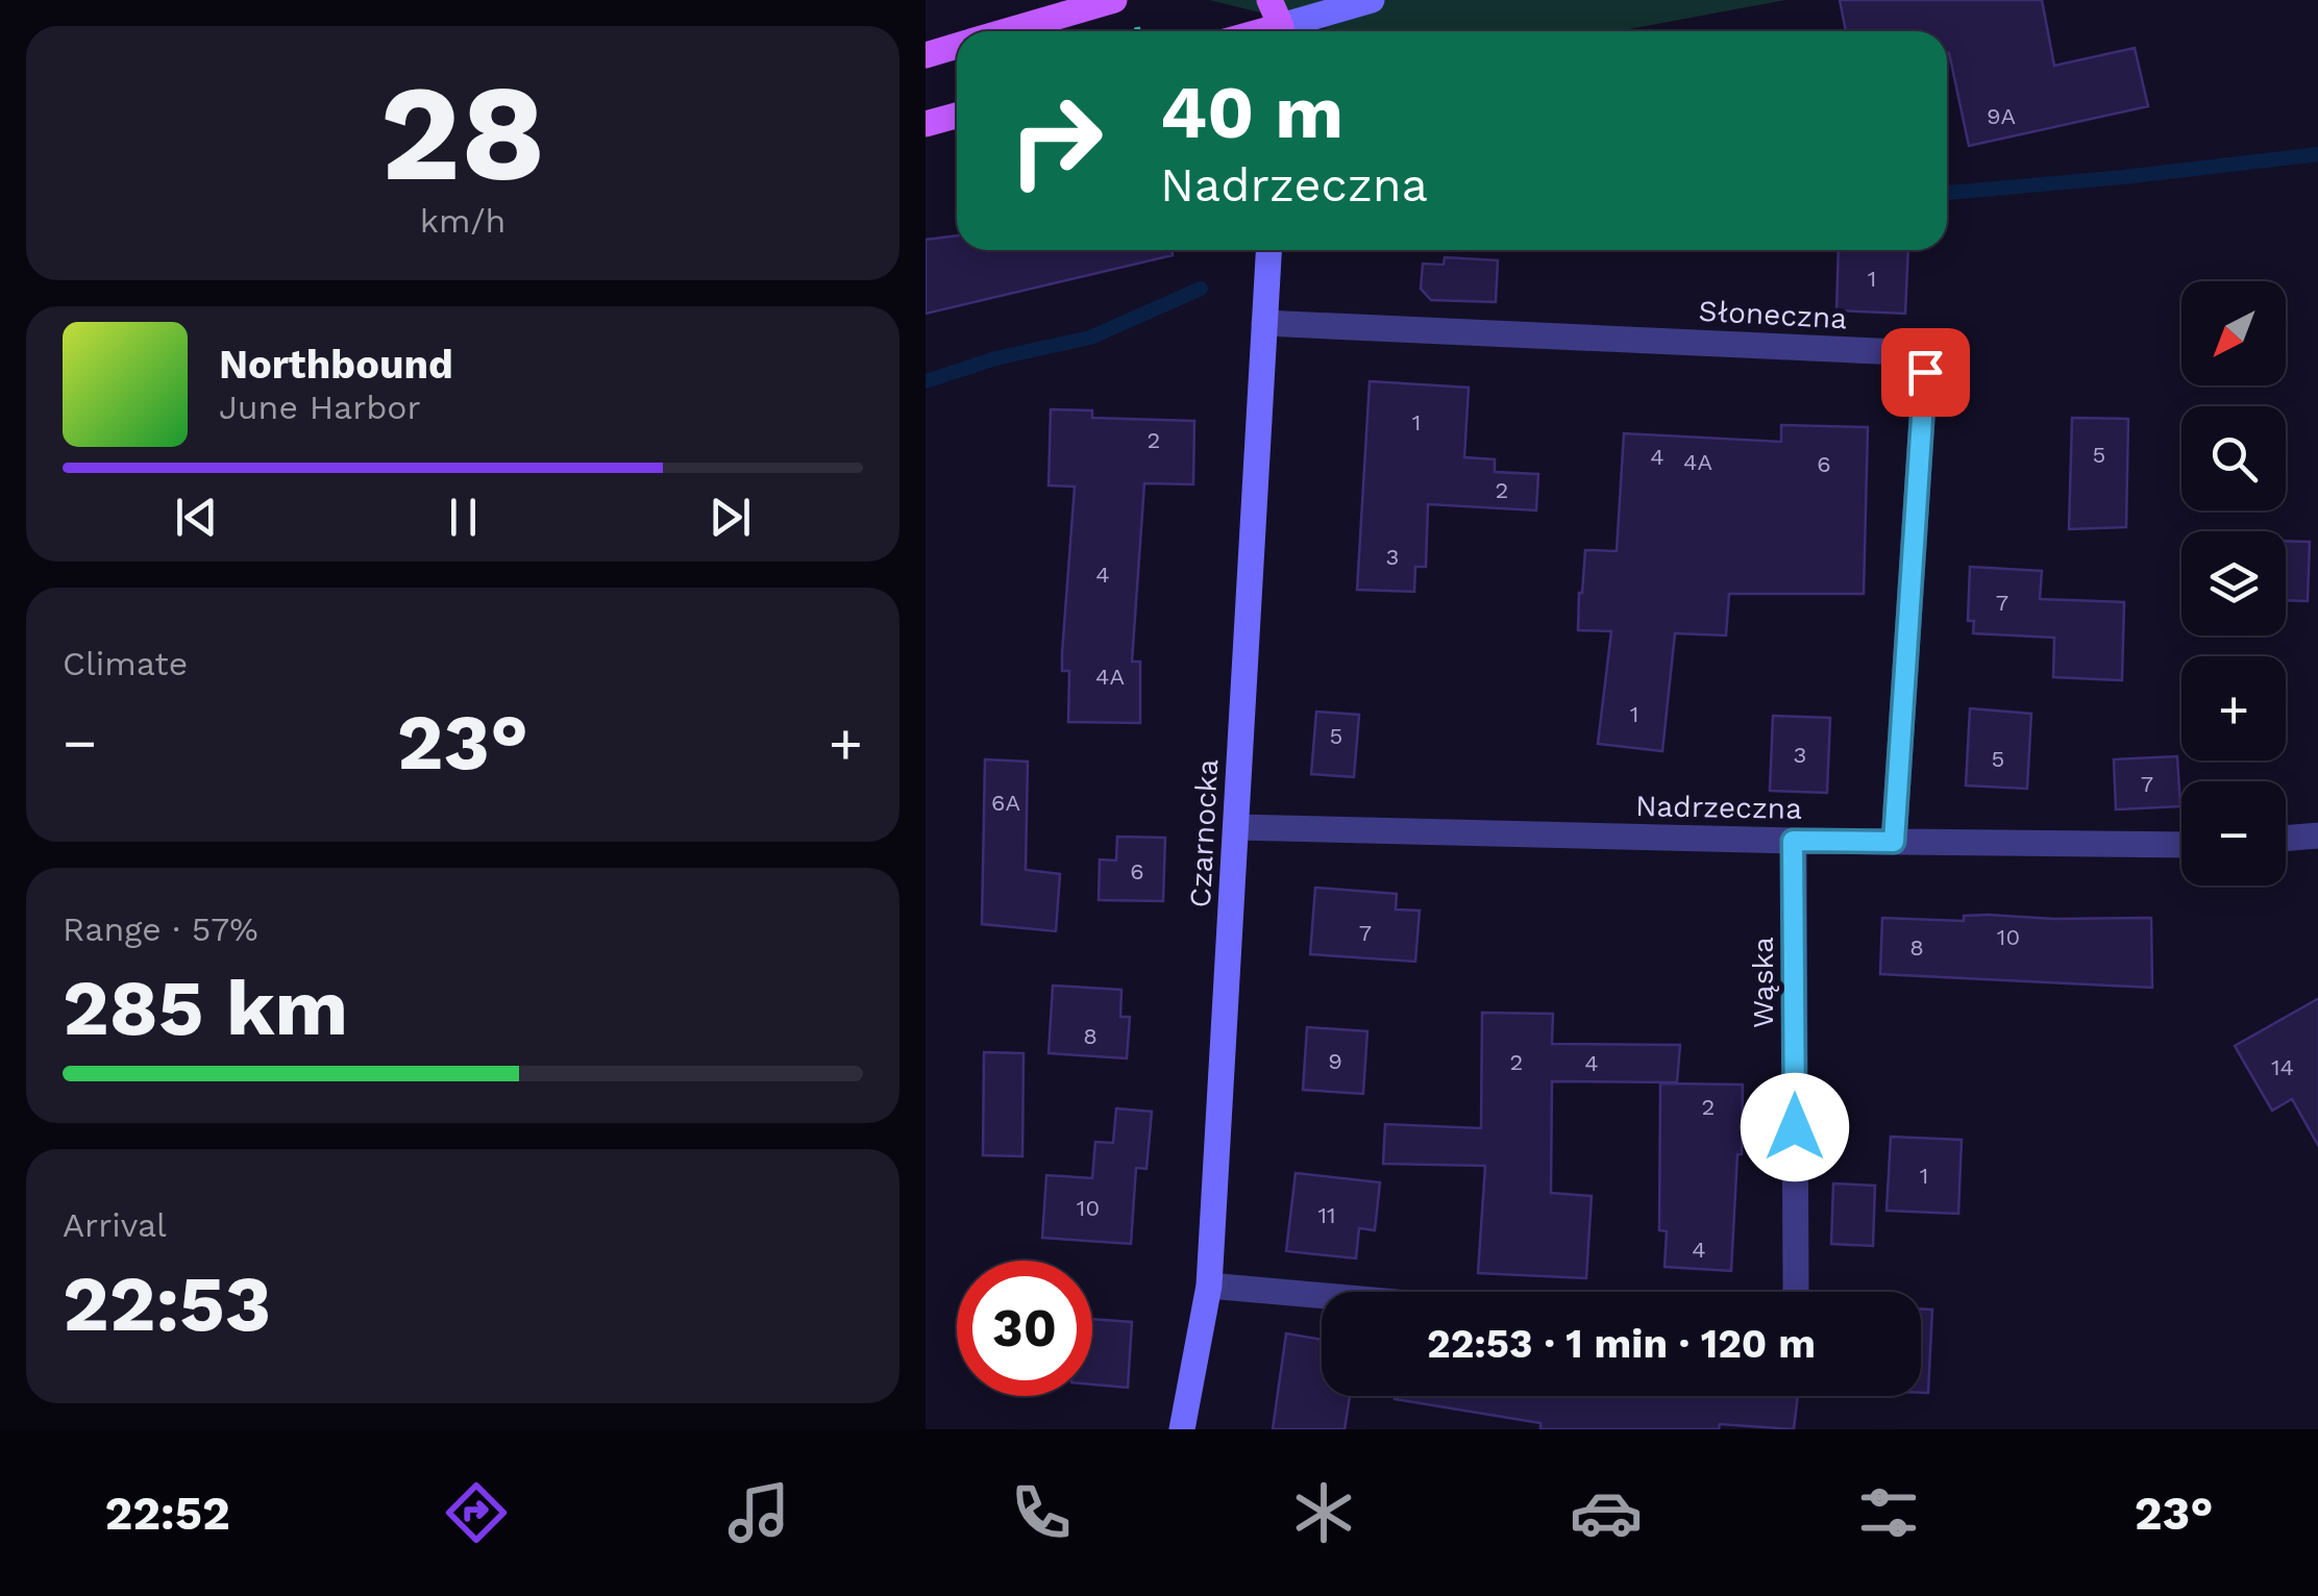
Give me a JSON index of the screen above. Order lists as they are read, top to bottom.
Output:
{
  "streets": {
    "street": [
      "Słoneczna",
      "Nadrzeczna",
      "Czarnocka",
      "Wąska"
    ]
  },
  "crossings": [
    ["Słoneczna", "Nadrzeczna"],
    ["Słoneczna", "Czarnocka"],
    ["Nadrzeczna", "Czarnocka"],
    ["Nadrzeczna", "Wąska"]
  ],
  "house_numbers": [
    "9A",
    "1",
    "1",
    "2",
    "5",
    "4",
    "4A",
    "6",
    "2",
    "3",
    "4",
    "7",
    "4A",
    "1",
    "5",
    "3",
    "5",
    "7",
    "6A",
    "6",
    "7",
    "10",
    "8",
    "8",
    "9",
    "2",
    "4",
    "14",
    "2",
    "1",
    "10",
    "11",
    "4"
  ],
  "north": "bottom left",
  "page": {
    "tile": [
      ["28", "km/h"],
      "Climate",
      ["Range · 57%", "285 km"],
      ["Arrival", "22:53"]
    ],
    "turn": ["40 m", "Nadrzeczna"],
    "map_buttons": ["+", "−"],
    "song": ["Northbound", "June Harbor"],
    "heat": ["−", "23°", "+"],
    "limit": "30",
    "trip": "22:53 · 1 min · 120 m",
    "tabs": ["22:52", "23°"]
  }
}
